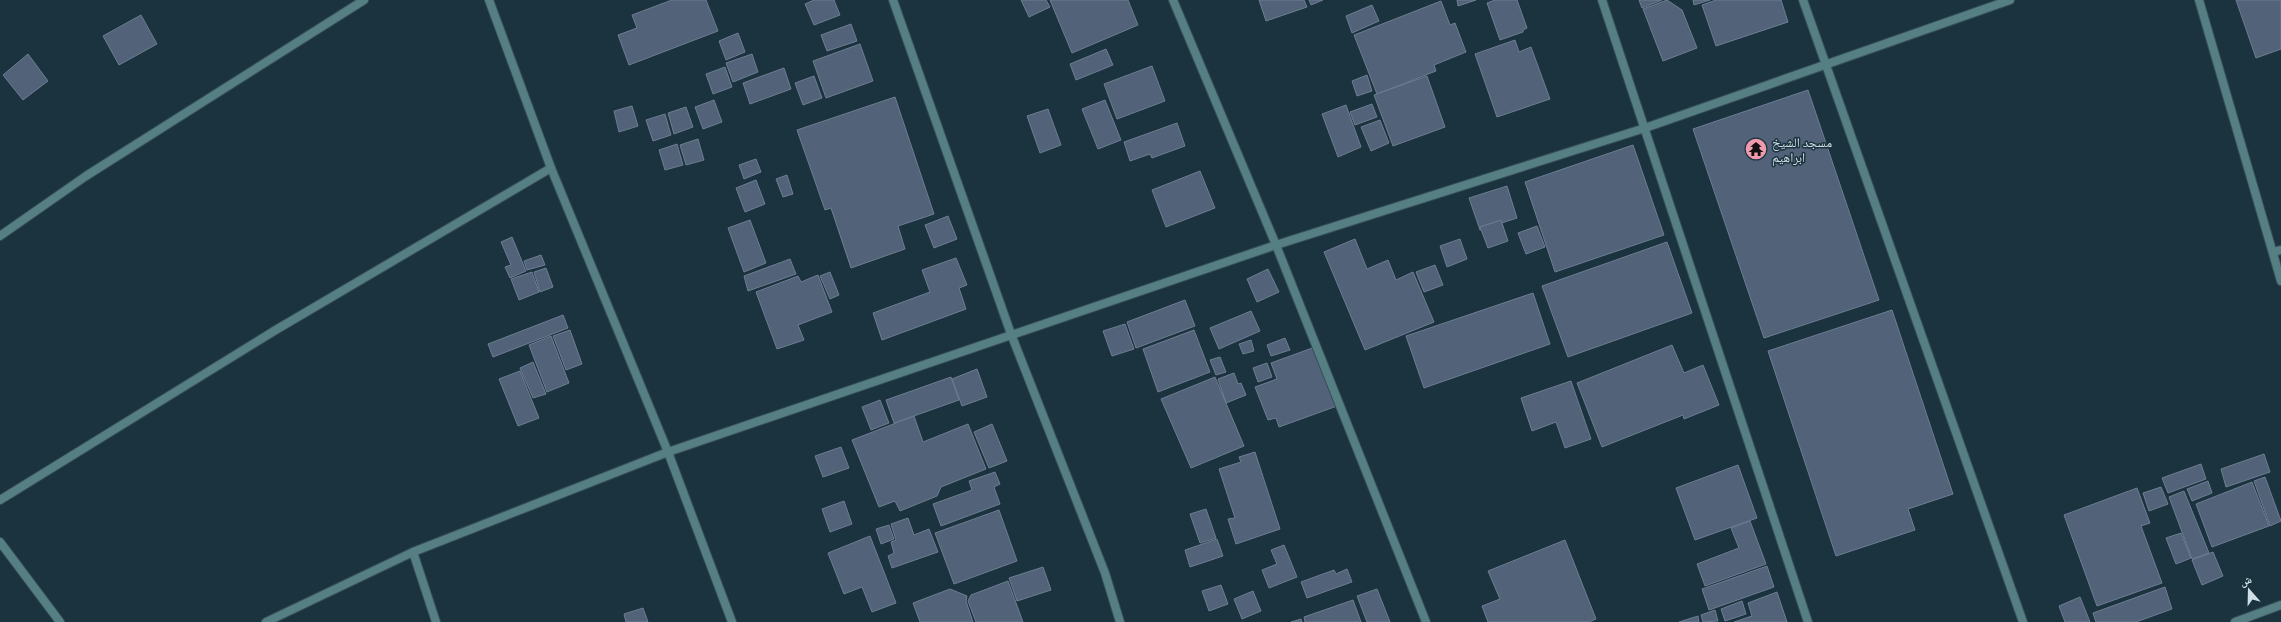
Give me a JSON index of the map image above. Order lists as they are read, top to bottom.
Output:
{
  "places": {
    "temple": ["مسجد الشيخ ابراهيم"]
  },
  "north": "top"
}
